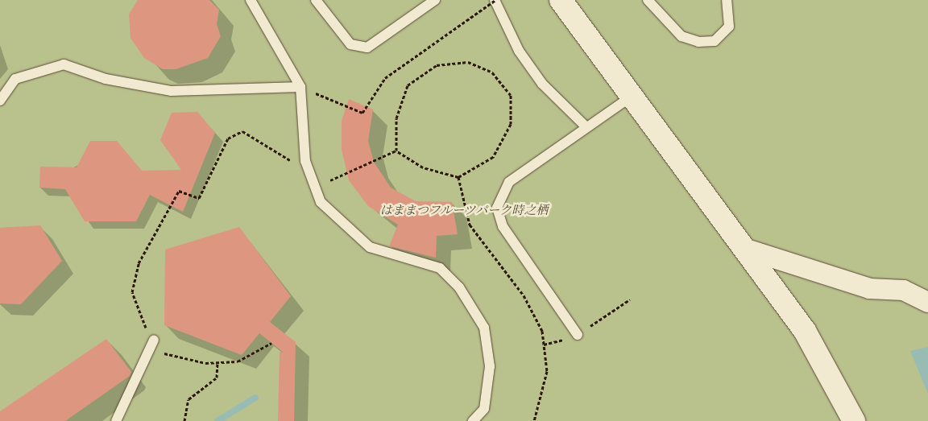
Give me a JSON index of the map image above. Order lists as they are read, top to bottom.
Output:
{
  "parks": ["はままつフルーツパーク時之栖"]
}
